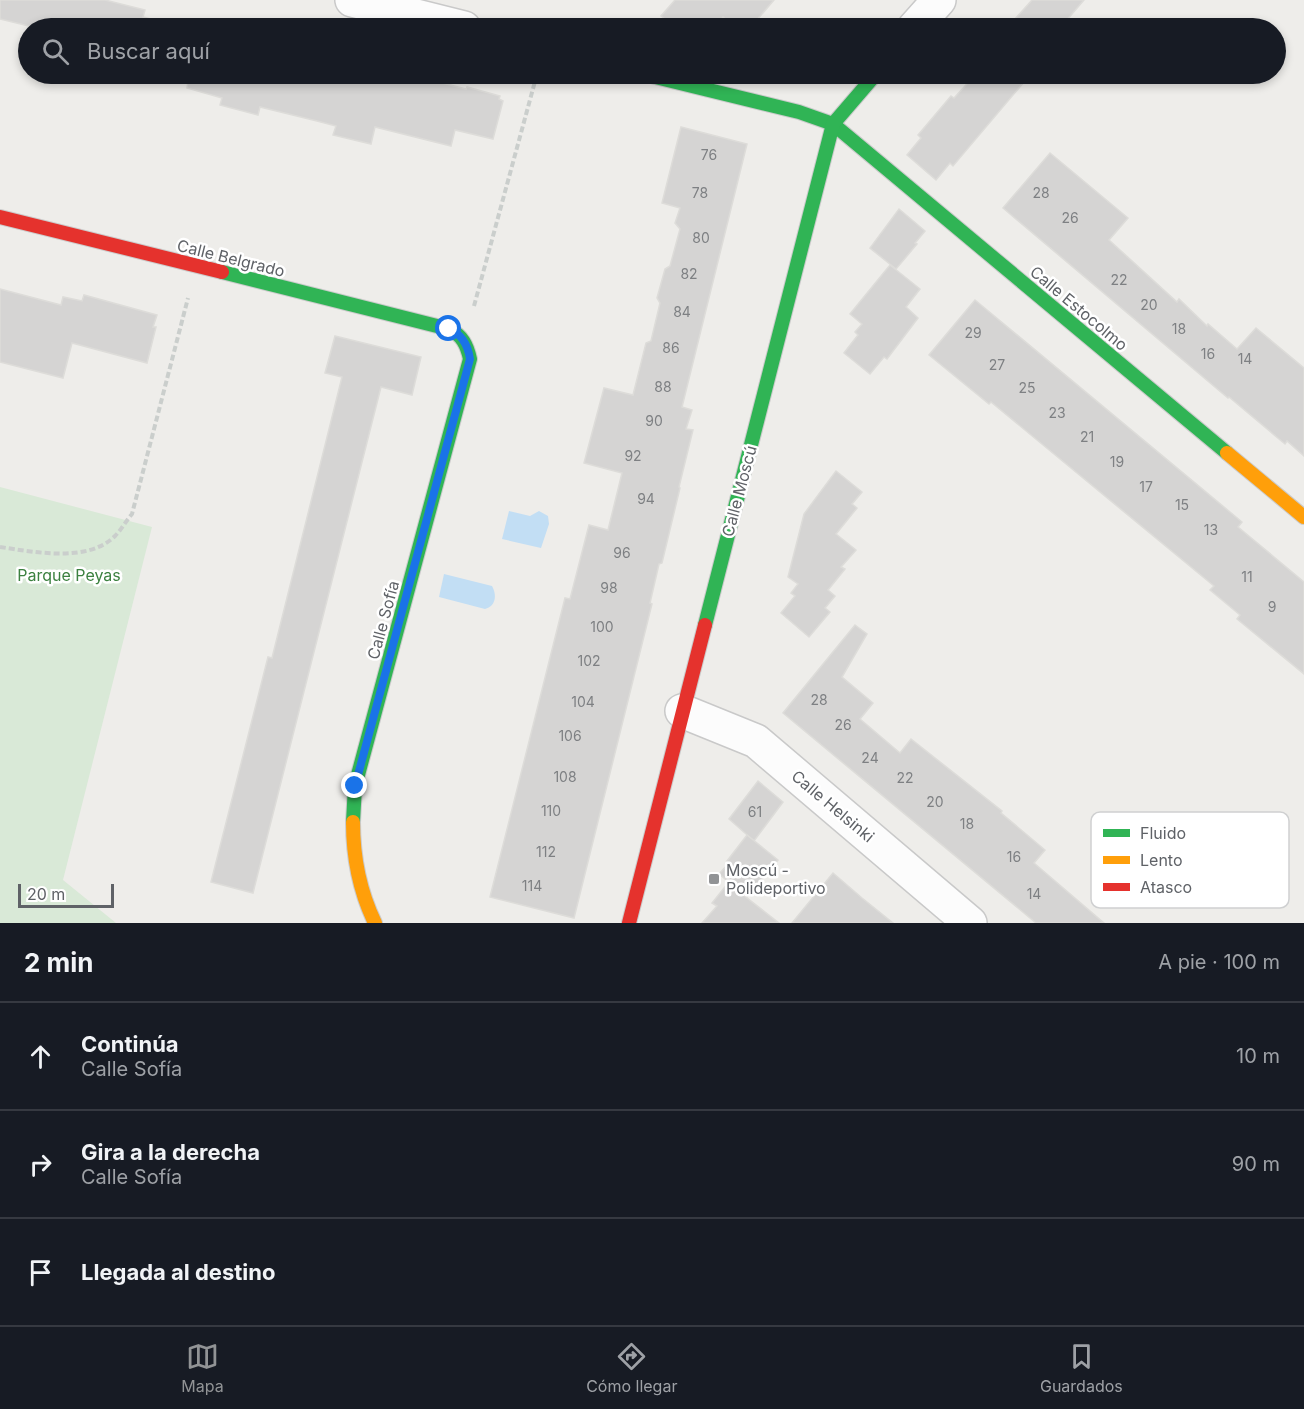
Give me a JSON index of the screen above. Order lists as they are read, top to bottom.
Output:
{
  "streets": {
    "street": [
      "Calle Belgrado",
      "Calle Estocolmo",
      "Calle Moscú",
      "Calle Sofía",
      "Calle Helsinki"
    ]
  },
  "crossings": [
    ["Calle Belgrado", "Calle Sofía"],
    ["Calle Estocolmo", "Calle Moscú"],
    ["Calle Moscú", "Calle Helsinki"]
  ],
  "parks": ["Parque Peyas"],
  "places": {
    "transit": ["Moscú - Polideportivo"]
  },
  "house_numbers": [
    "76",
    "78",
    "28",
    "26",
    "80",
    "82",
    "22",
    "20",
    "84",
    "18",
    "29",
    "86",
    "16",
    "14",
    "27",
    "88",
    "25",
    "23",
    "90",
    "21",
    "92",
    "19",
    "17",
    "94",
    "15",
    "13",
    "96",
    "11",
    "98",
    "9",
    "100",
    "102",
    "28",
    "104",
    "26",
    "106",
    "24",
    "108",
    "22",
    "20",
    "110",
    "61",
    "18",
    "112",
    "16",
    "114",
    "14"
  ],
  "legend": ["Fluido", "Lento", "Atasco"],
  "scale_bar": "20 m",
  "page": {
    "search": "Buscar aquí",
    "scale": "20 m",
    "heading": ["2 min", "A pie · 100 m"],
    "list": [
      ["Continúa", "Calle Sofía", "10 m"],
      ["Gira a la derecha", "Calle Sofía", "90 m"],
      "Llegada al destino"
    ],
    "nav": ["Mapa", "Cómo llegar", "Guardados"]
  }
}
